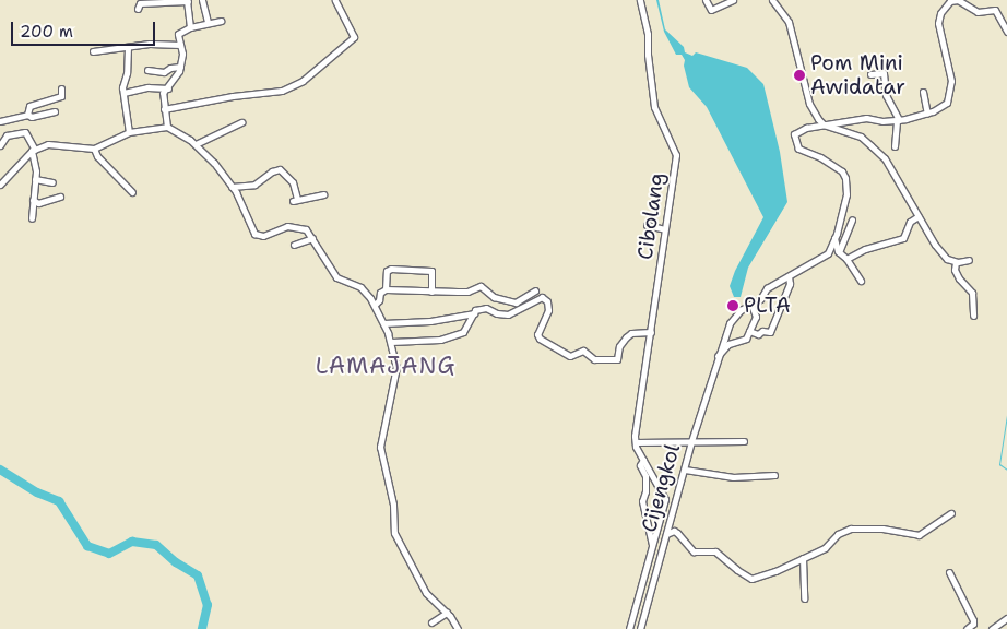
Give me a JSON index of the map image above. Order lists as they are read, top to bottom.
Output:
{
  "streets": {
    "street": ["Cibolang", "Cijengkol"]
  },
  "districts": ["LAMAJANG"],
  "places": ["Pom Mini Awidatar", "PLTA"],
  "scale_bar": "200 m"
}
